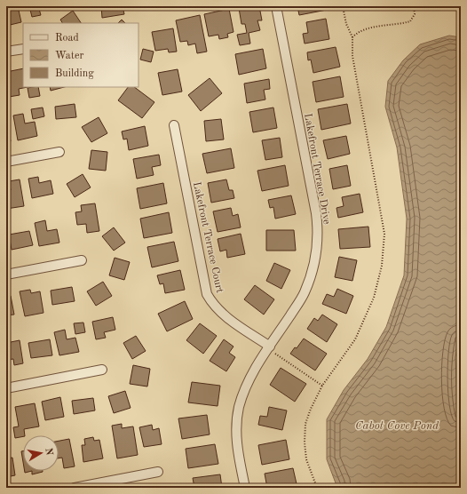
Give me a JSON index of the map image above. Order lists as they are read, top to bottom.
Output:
{
  "streets": {
    "street": ["Lakefront Terrace Drive", "Lakefront Terrace Court"]
  },
  "crossings": [
    ["Lakefront Terrace Drive", "Lakefront Terrace Court"]
  ],
  "water": ["Cabot Cove Pond"],
  "legend": ["Road", "Water", "Building"],
  "north": "right"
}
